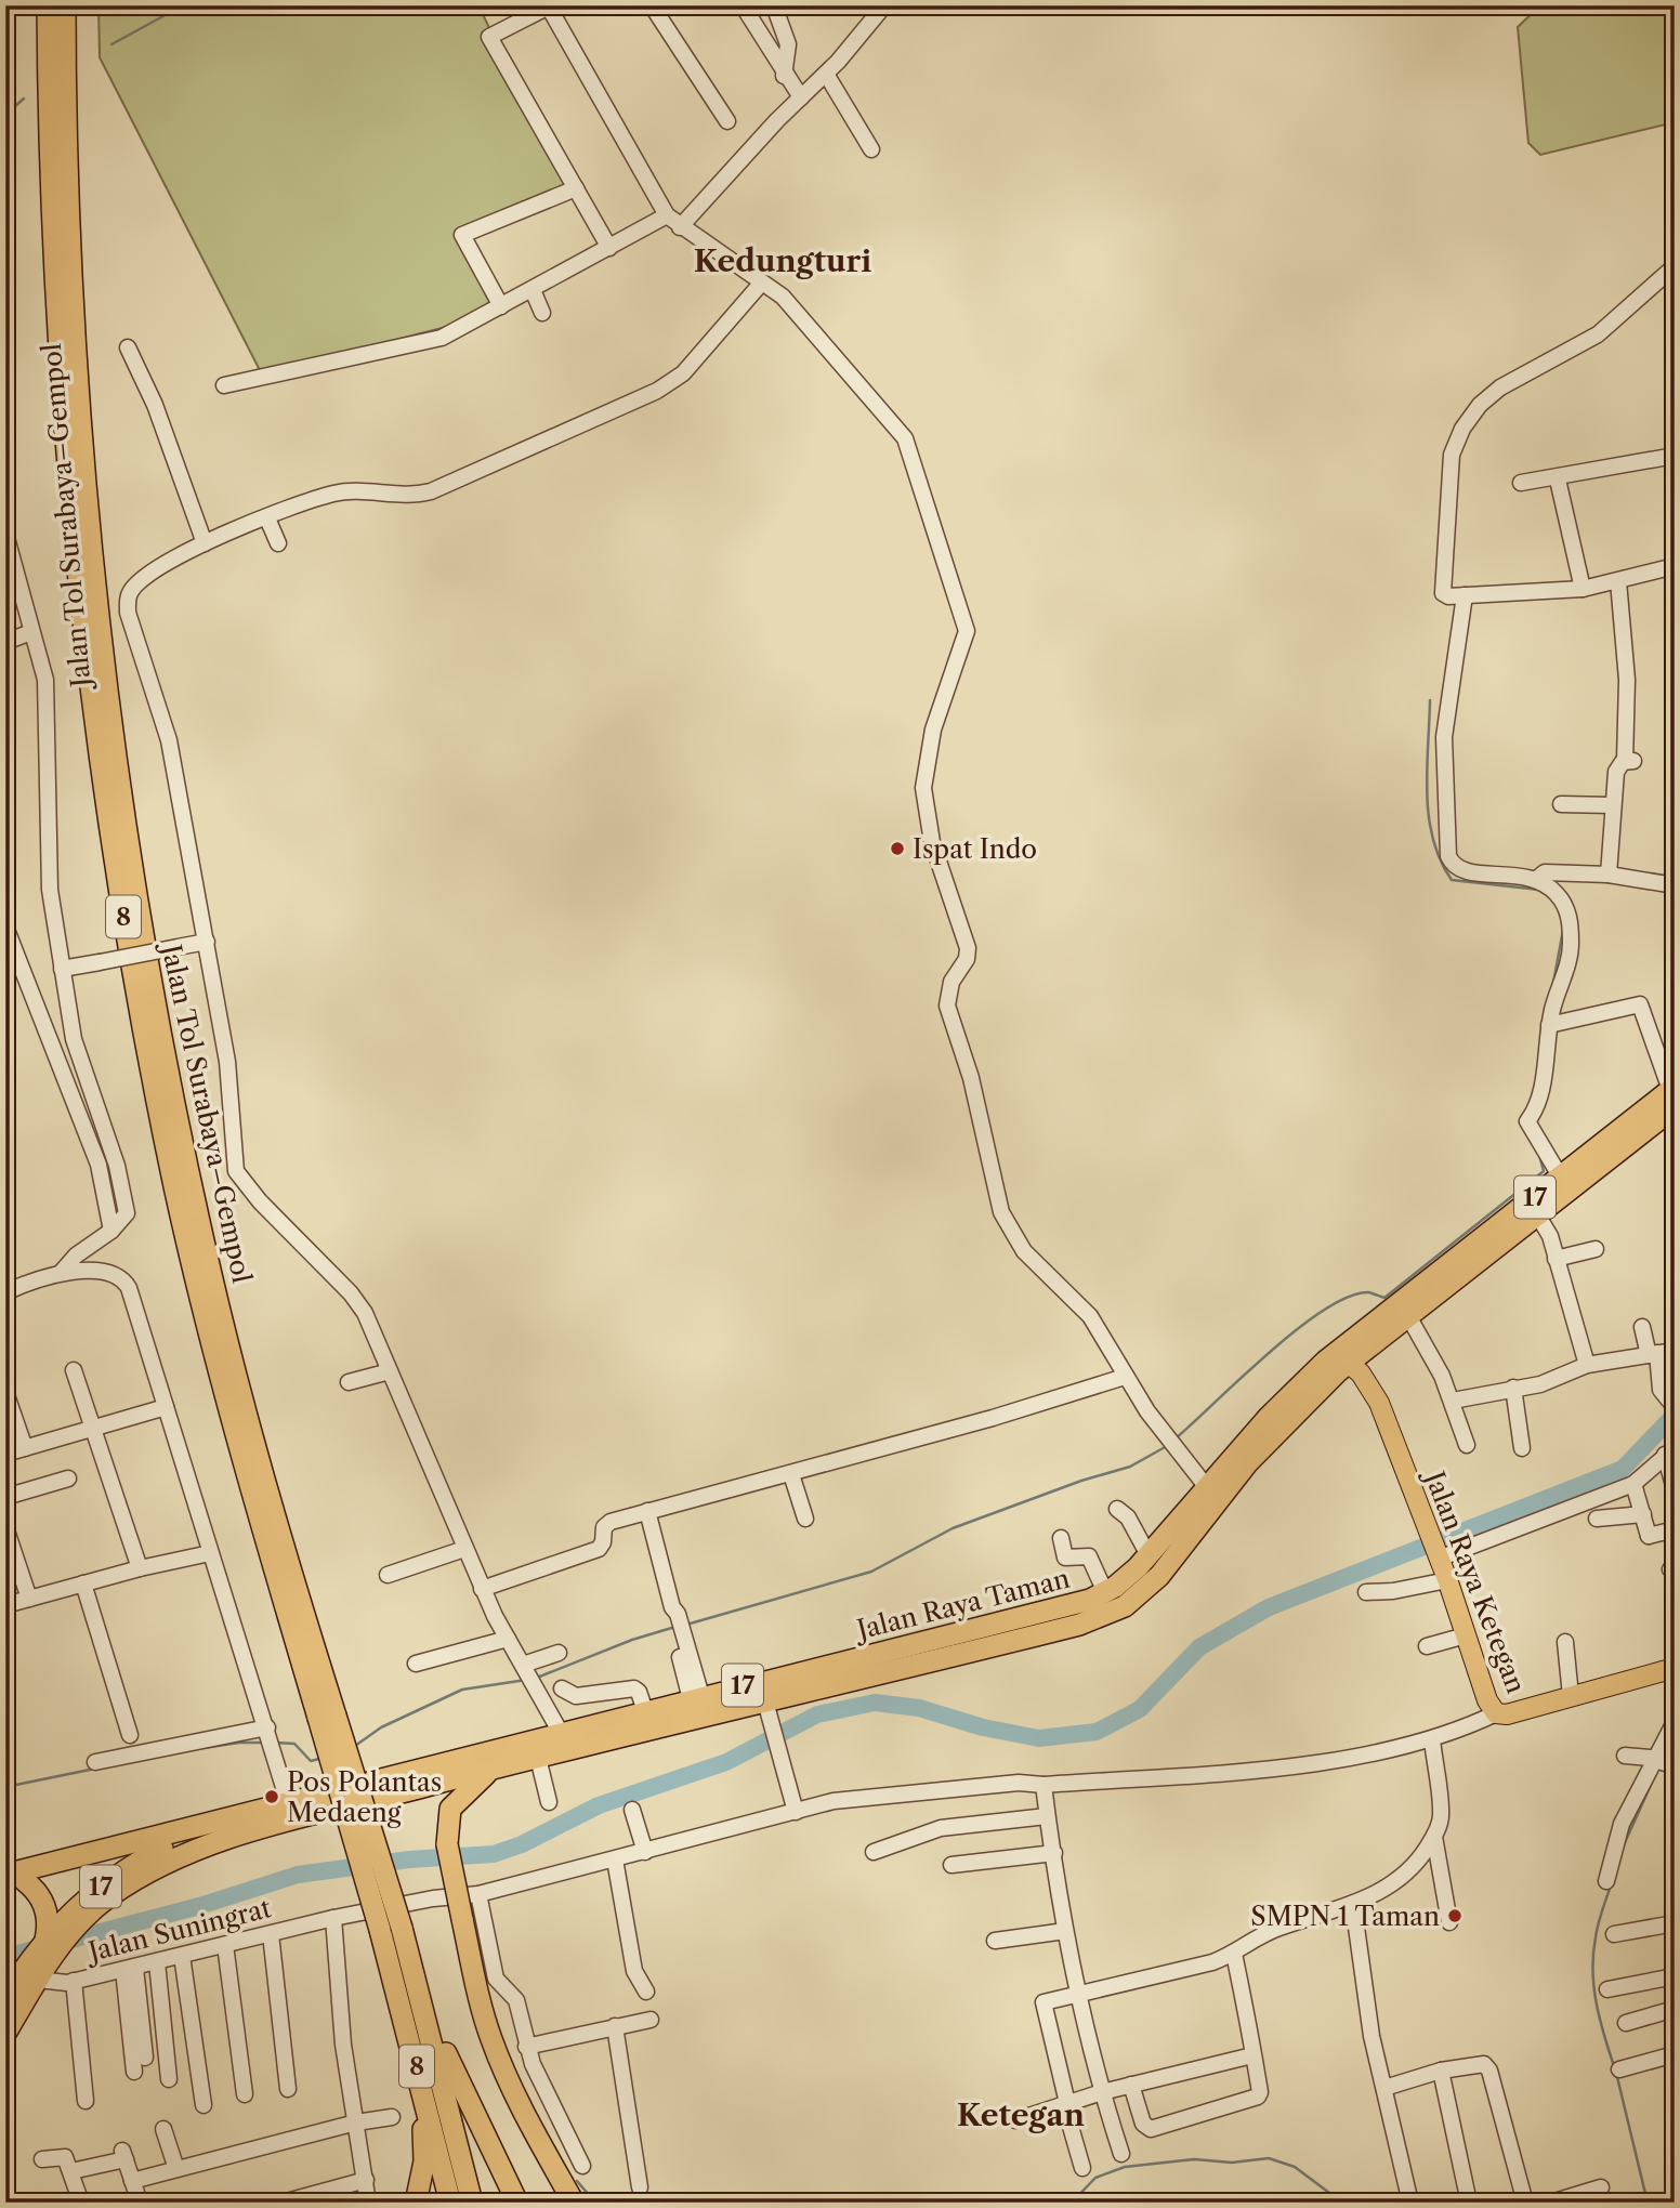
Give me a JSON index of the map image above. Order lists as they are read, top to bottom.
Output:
{
  "streets": {
    "highway": [
      "Jalan Tol Surabaya–Gempol",
      "8",
      "17",
      "Jalan Raya Taman"
    ],
    "main road": ["Jalan Raya Ketegan"],
    "street": ["Jalan Suningrat"]
  },
  "crossings": [
    ["17", "Jalan Raya Taman"],
    ["17", "Jalan Suningrat"],
    ["Jalan Raya Ketegan", "Jalan Raya Taman"],
    ["Jalan Raya Ketegan", "Jalan Suningrat"]
  ],
  "districts": ["Kedungturi", "Ketegan"],
  "places": ["Ispat Indo", "Pos Polantas Medaeng", "SMPN 1 Taman"]
}
